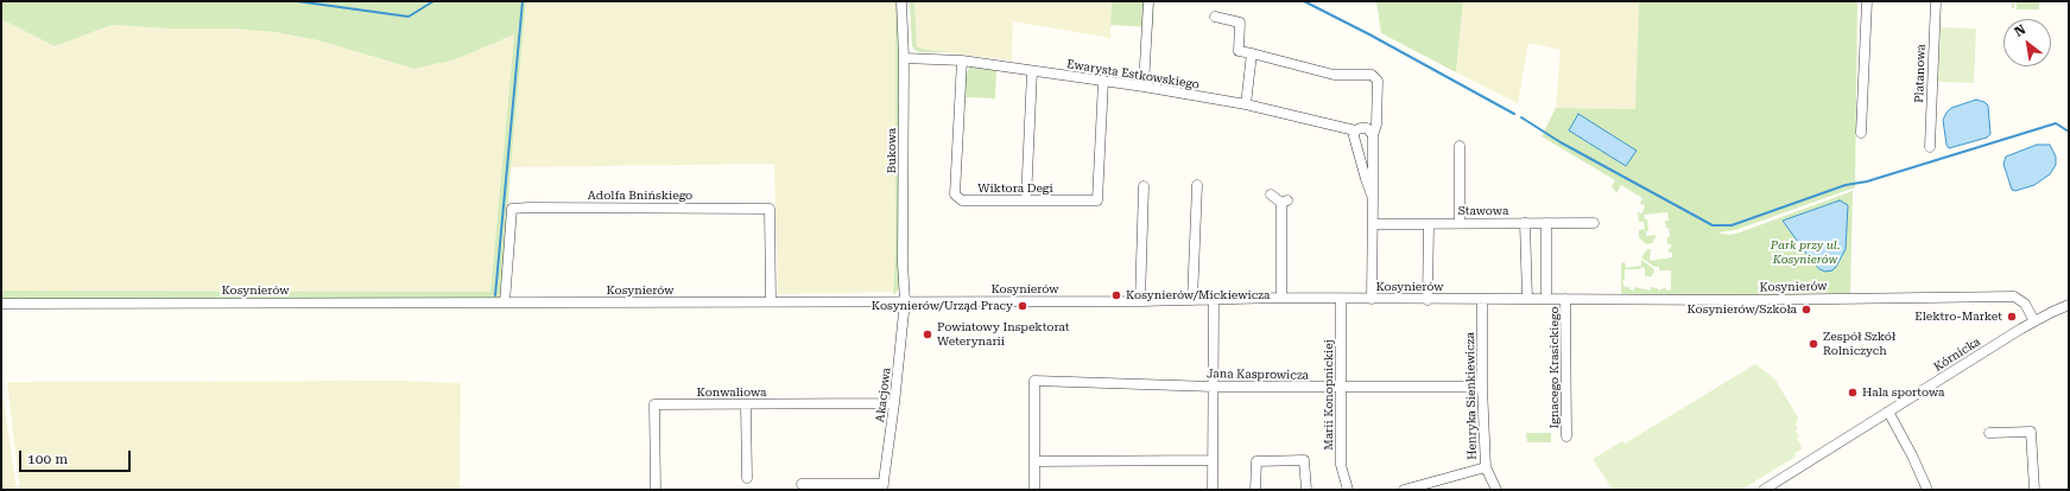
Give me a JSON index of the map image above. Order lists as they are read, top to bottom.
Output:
{
  "streets": {
    "street": [
      "Platanowa",
      "Ewarysta Estkowskiego",
      "Bukowa",
      "Wiktora Degi",
      "Adolfa Bnińskiego",
      "Stawowa",
      "Kosynierów",
      "Kórnicka",
      "Ignacego Krasickiego",
      "Jana Kasprowicza",
      "Konwaliowa",
      "Akacjowa",
      "Marii Konopnickiej",
      "Henryka Sienkiewicza"
    ]
  },
  "crossings": [
    ["Ewarysta Estkowskiego", "Bukowa"],
    ["Ewarysta Estkowskiego", "Wiktora Degi"],
    ["Bukowa", "Kosynierów"],
    ["Bukowa", "Akacjowa"],
    ["Adolfa Bnińskiego", "Kosynierów"],
    ["Kosynierów", "Kórnicka"],
    ["Kosynierów", "Ignacego Krasickiego"],
    ["Kosynierów", "Akacjowa"],
    ["Kosynierów", "Marii Konopnickiej"],
    ["Kosynierów", "Henryka Sienkiewicza"],
    ["Jana Kasprowicza", "Marii Konopnickiej"],
    ["Jana Kasprowicza", "Henryka Sienkiewicza"],
    ["Konwaliowa", "Akacjowa"]
  ],
  "parks": ["Park przy ul. Kosynierów"],
  "places": [
    "Kosynierów/Mickiewicza",
    "Kosynierów/Urząd Pracy",
    "Kosynierów/Szkoła",
    "Elektro-Market",
    "Powiatowy Inspektorat Weterynarii",
    "Zespół Szkół Rolniczych",
    "Hala sportowa"
  ],
  "scale_bar": "100 m",
  "north": "top left"
}
